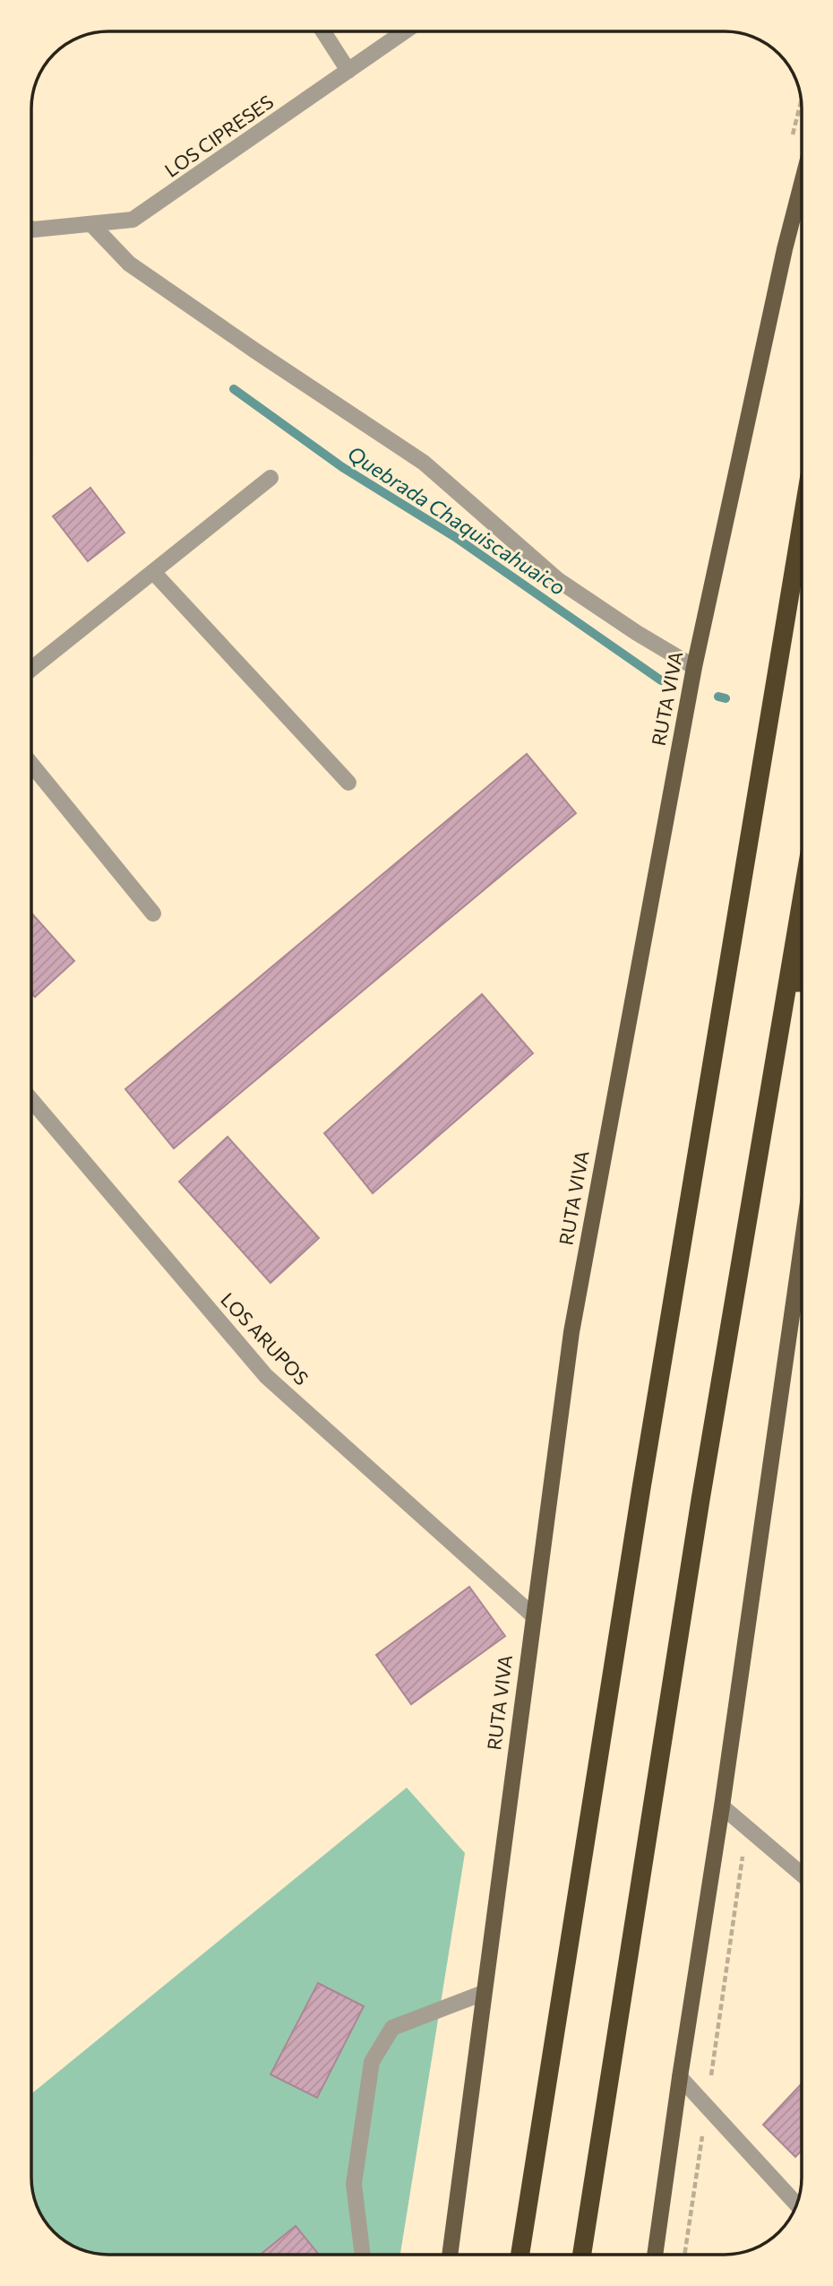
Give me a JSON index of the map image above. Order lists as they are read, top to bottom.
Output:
{
  "streets": {
    "main road": ["RUTA VIVA"],
    "street": ["LOS CIPRESES", "LOS ARUPOS"]
  },
  "crossings": [
    ["RUTA VIVA", "LOS ARUPOS"]
  ],
  "water": ["Quebrada Chaquiscahuaico"]
}
